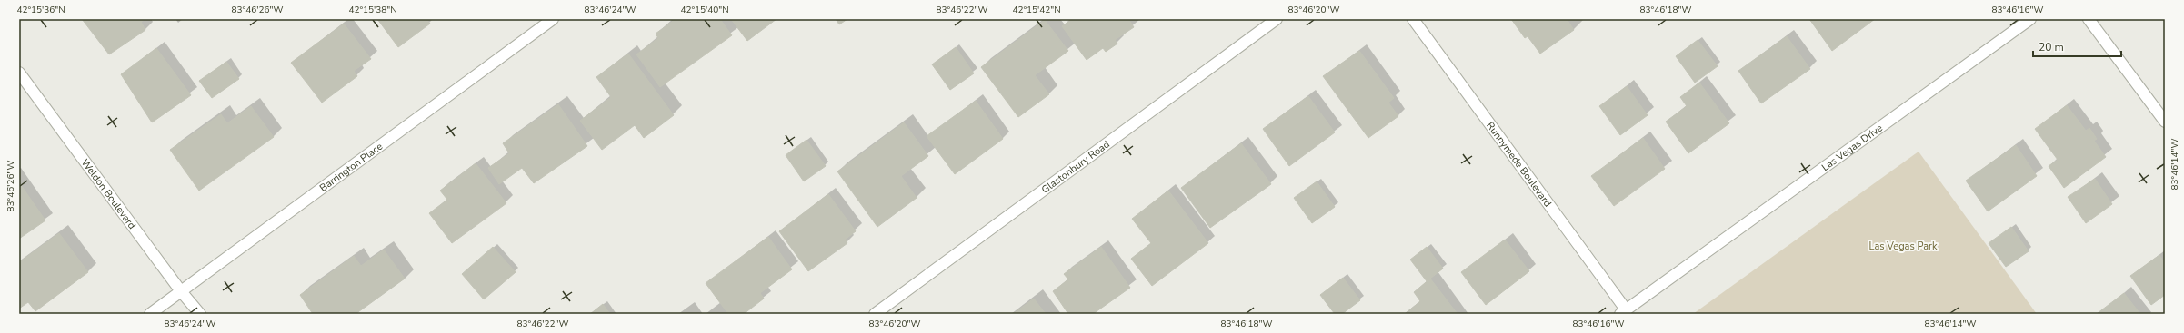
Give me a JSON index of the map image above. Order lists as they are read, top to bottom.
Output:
{
  "streets": {
    "street": [
      "Las Vegas Drive",
      "Runnymede Boulevard",
      "Barrington Place",
      "Glastonbury Road",
      "Weldon Boulevard"
    ]
  },
  "crossings": [
    ["Las Vegas Drive", "Runnymede Boulevard"],
    ["Barrington Place", "Weldon Boulevard"]
  ],
  "parks": ["Las Vegas Park"],
  "scale_bar": "20 m",
  "coordinates": [
    "42°15'36\"N",
    "83°46'26\"W",
    "42°15'38\"N",
    "83°46'24\"W",
    "42°15'40\"N",
    "83°46'22\"W",
    "42°15'42\"N",
    "83°46'20\"W",
    "83°46'18\"W",
    "83°46'16\"W",
    "83°46'14\"W"
  ]
}
